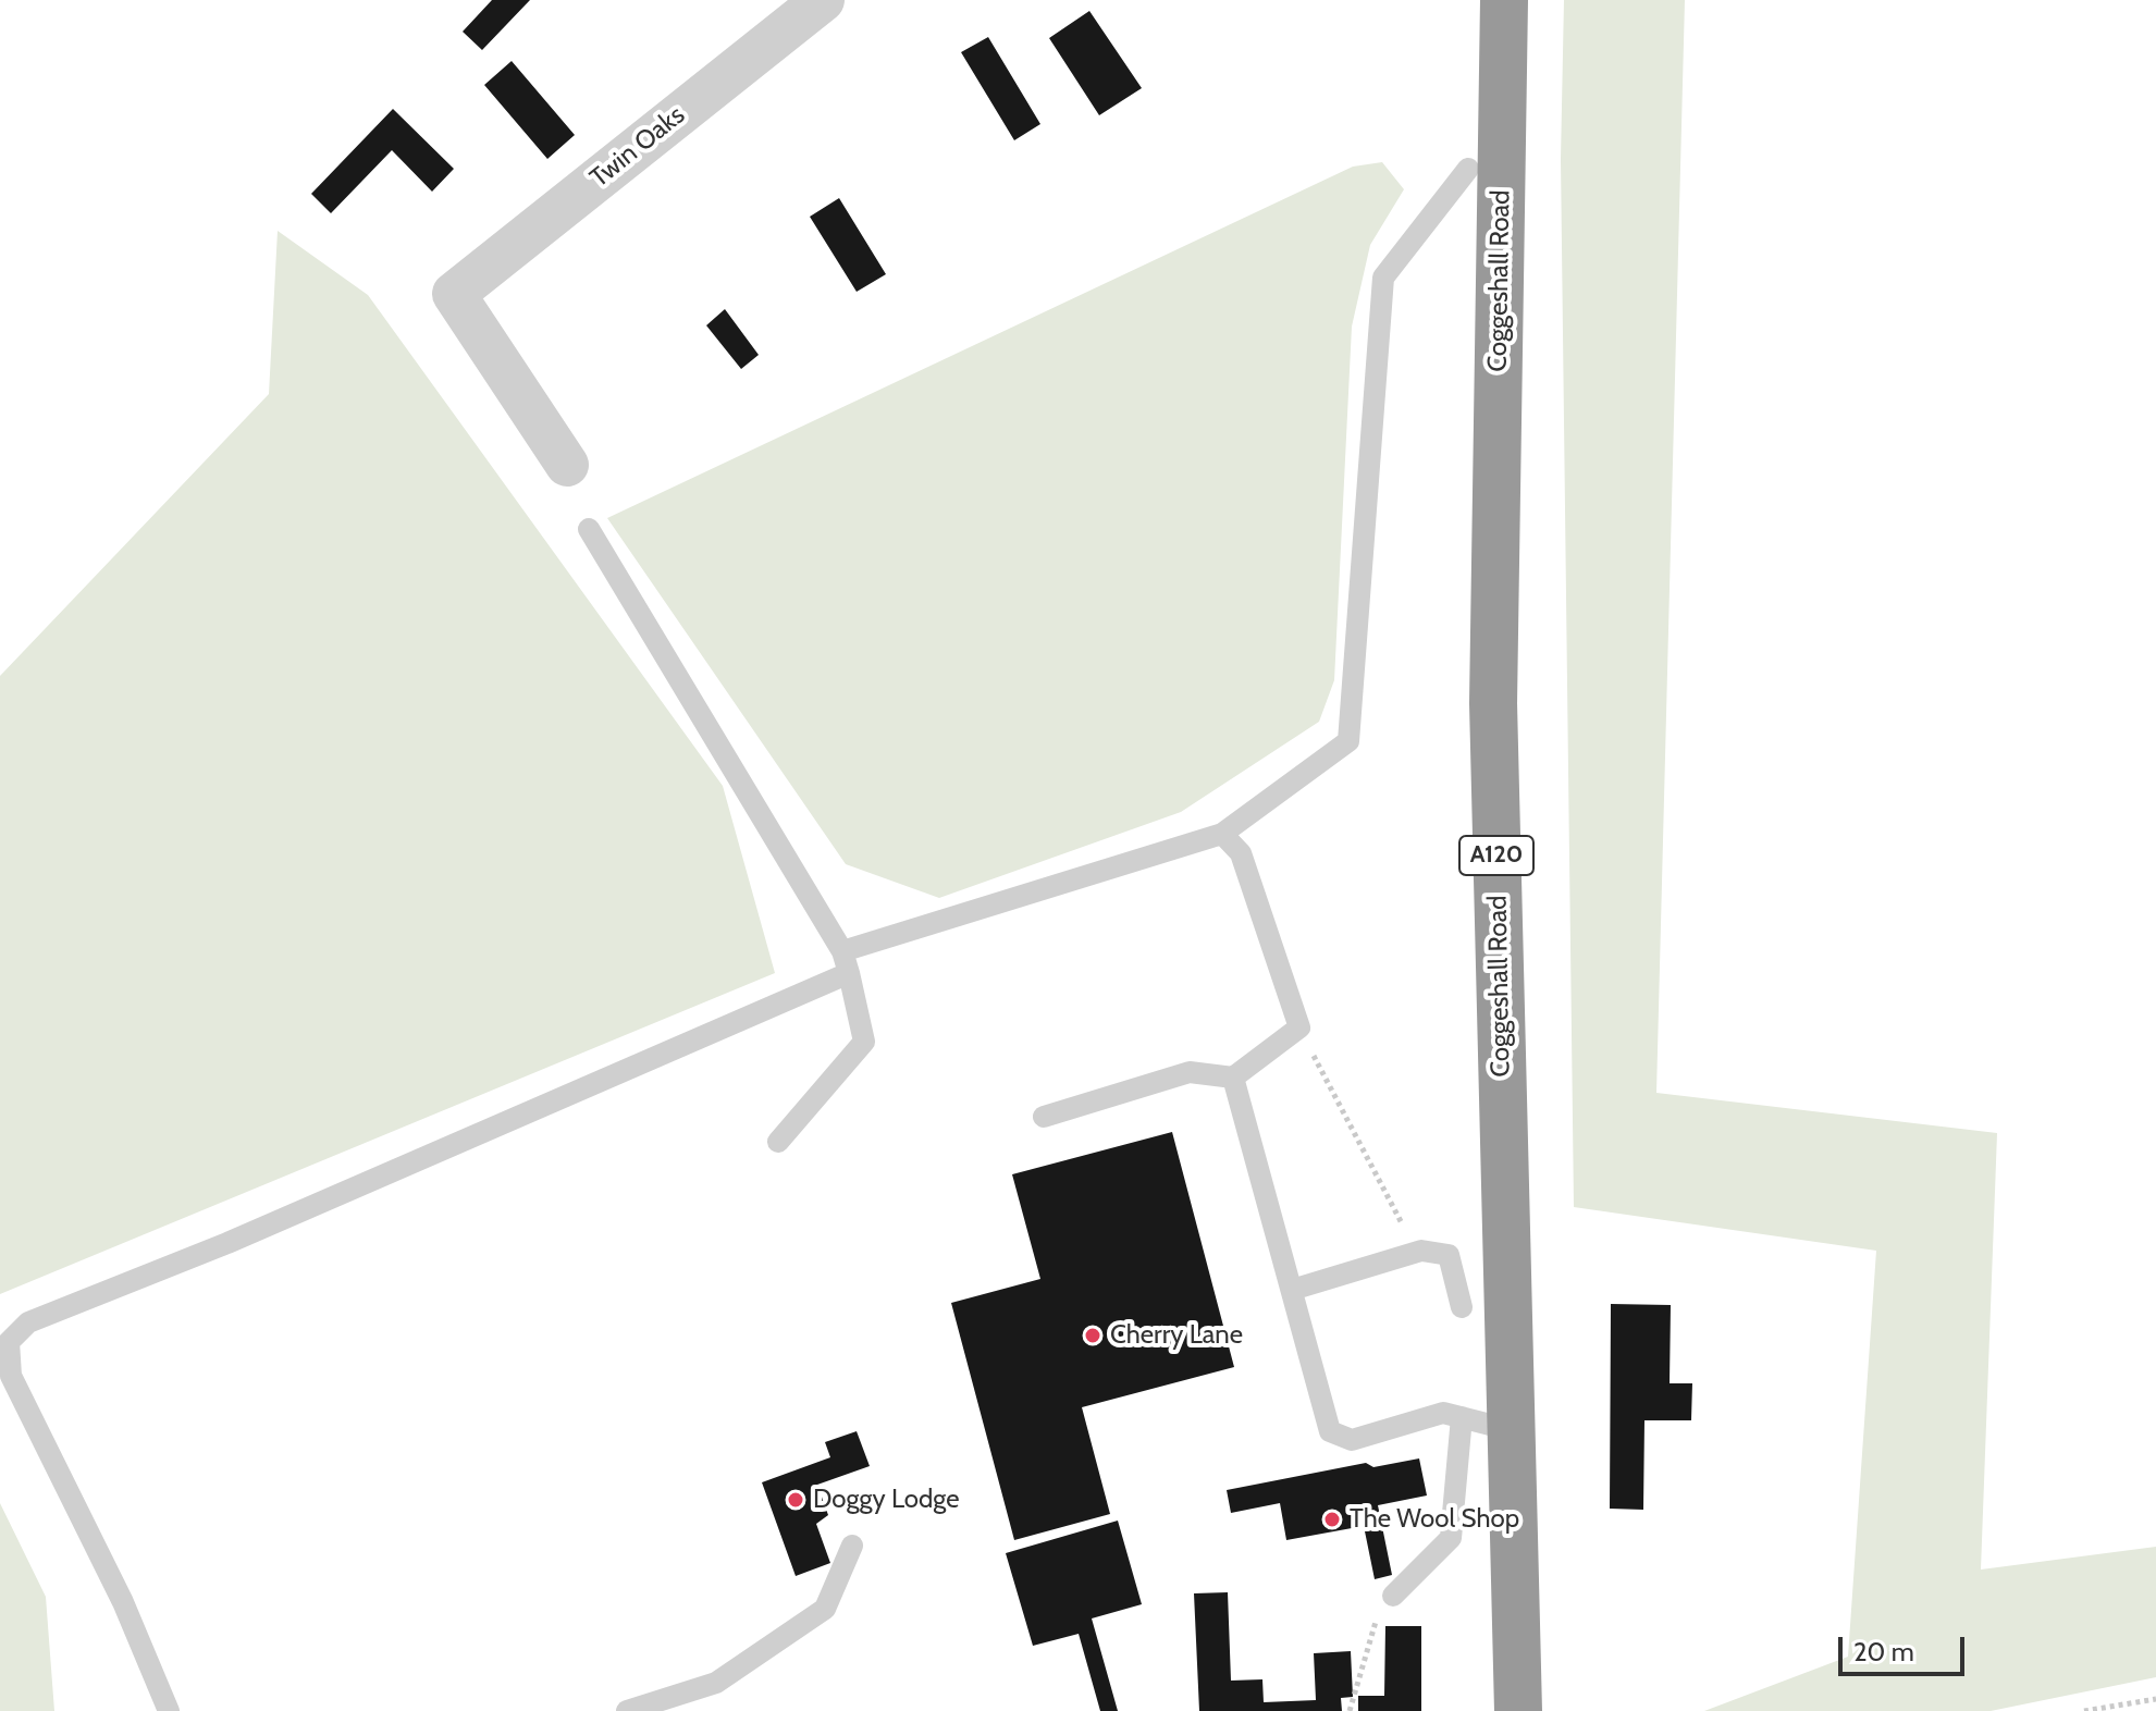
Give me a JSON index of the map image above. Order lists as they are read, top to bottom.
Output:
{
  "streets": {
    "highway": ["Coggeshall Road", "A120"],
    "street": ["Twin Oaks"]
  },
  "places": ["Cherry Lane", "Doggy Lodge", "The Wool Shop"],
  "scale_bar": "20 m"
}
